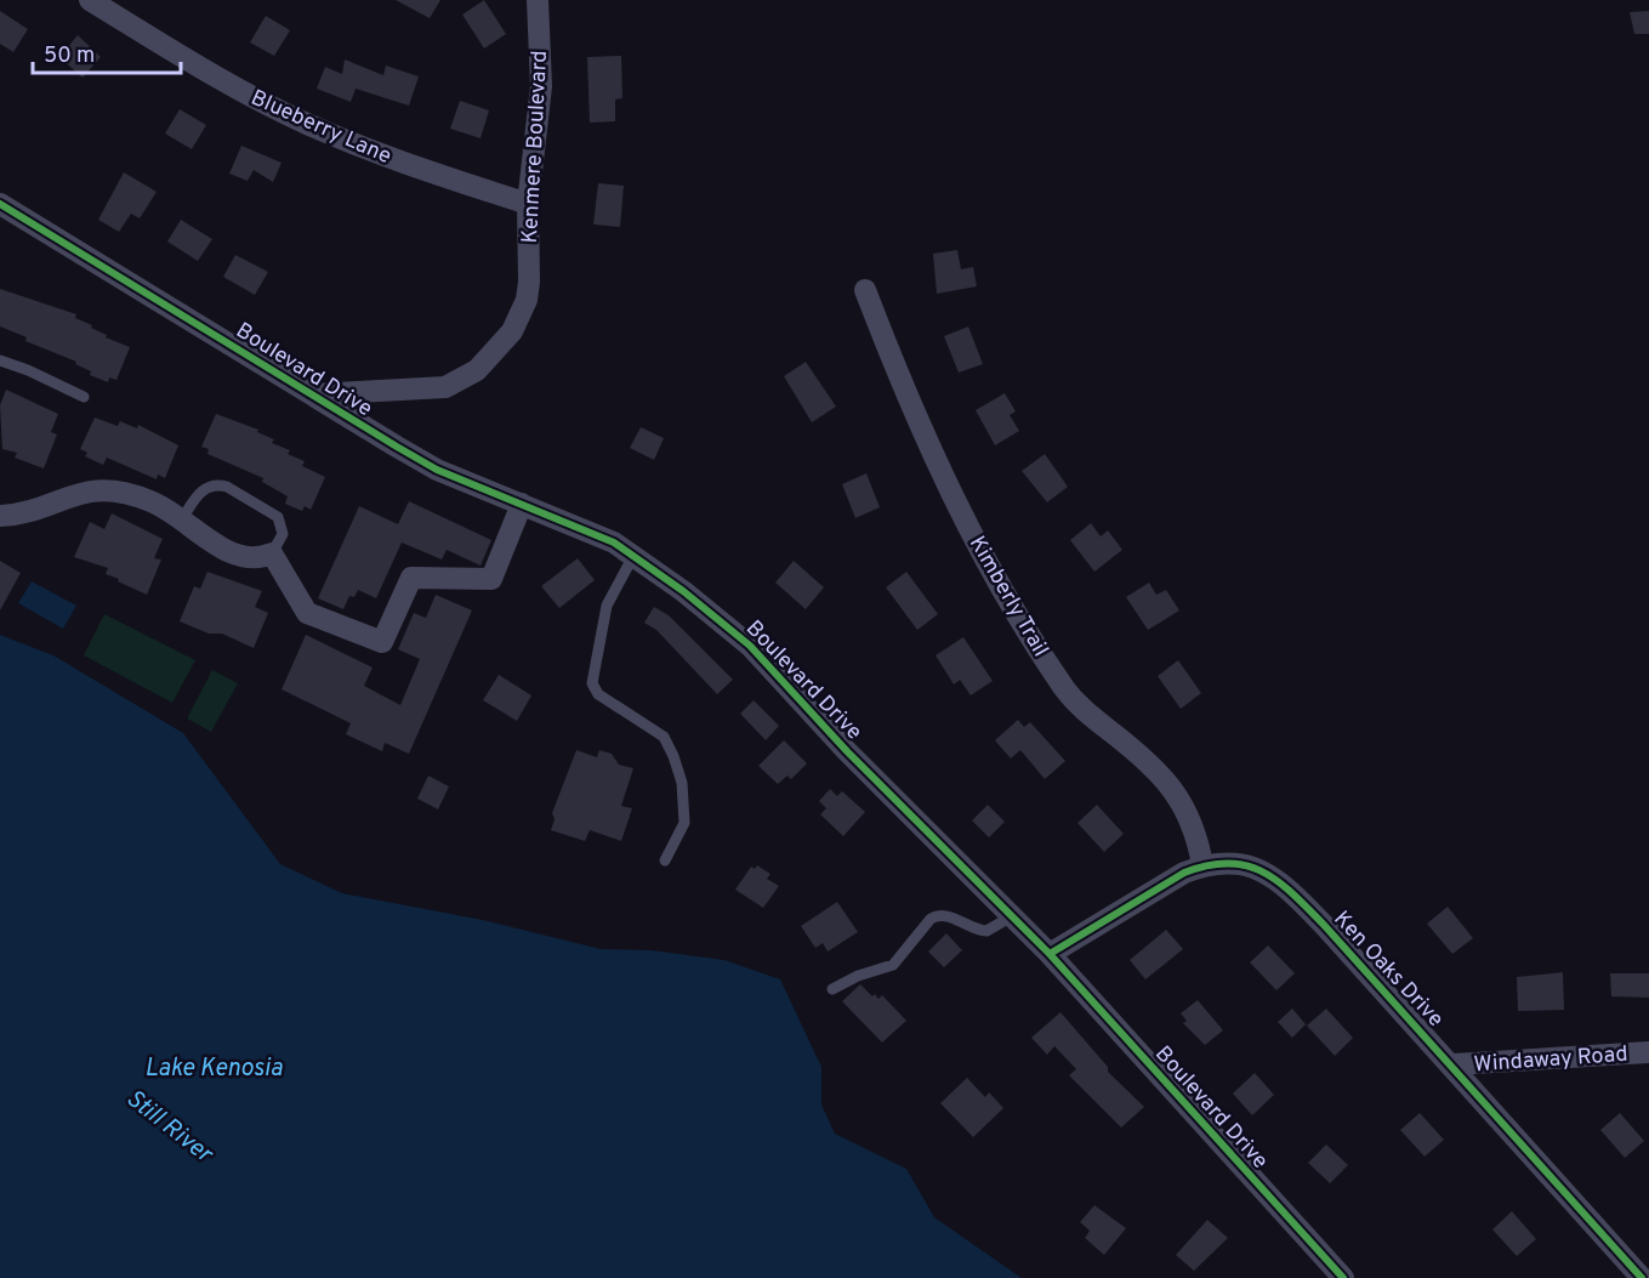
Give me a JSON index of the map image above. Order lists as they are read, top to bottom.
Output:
{
  "streets": {
    "street": [
      "Blueberry Lane",
      "Kenmere Boulevard",
      "Boulevard Drive",
      "Kimberly Trail",
      "Ken Oaks Drive",
      "Windaway Road"
    ]
  },
  "crossings": [
    ["Blueberry Lane", "Kenmere Boulevard"],
    ["Kenmere Boulevard", "Boulevard Drive"],
    ["Boulevard Drive", "Ken Oaks Drive"],
    ["Kimberly Trail", "Ken Oaks Drive"],
    ["Ken Oaks Drive", "Windaway Road"]
  ],
  "water": ["Lake Kenosia", "Still River"],
  "scale_bar": "50 m"
}
